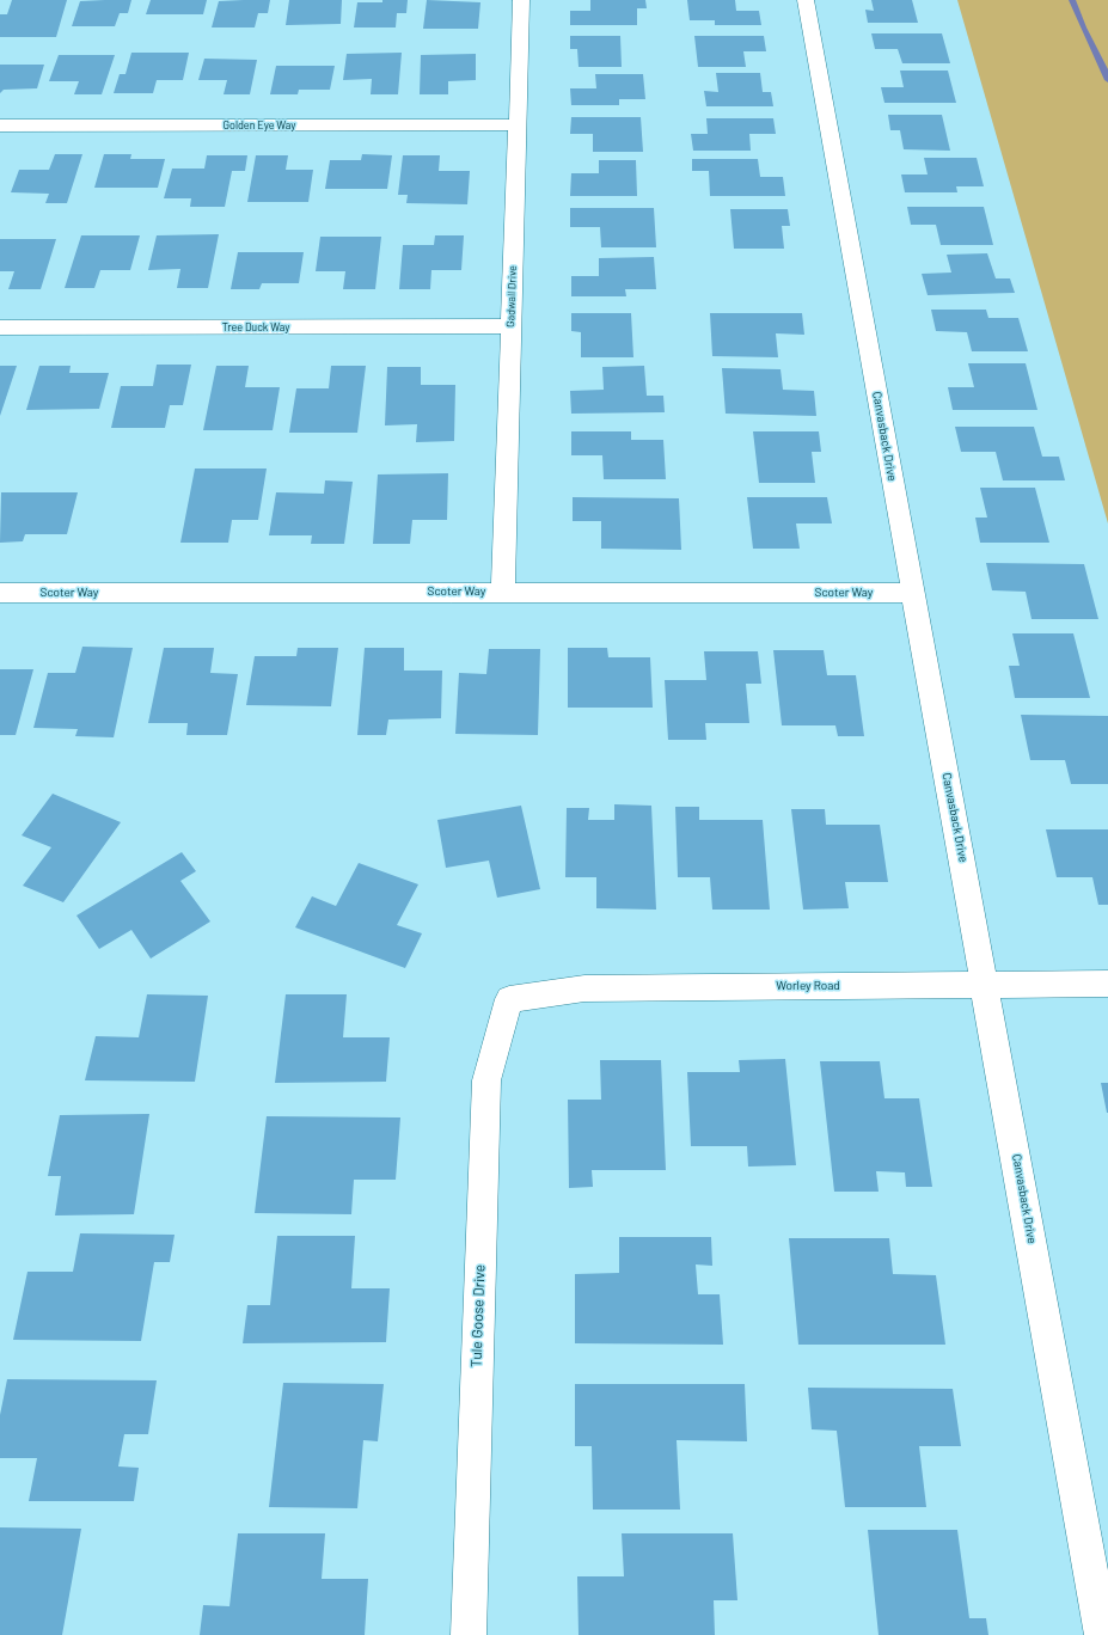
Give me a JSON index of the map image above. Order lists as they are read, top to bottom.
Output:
{
  "streets": {
    "street": [
      "Golden Eye Way",
      "Gadwall Drive",
      "Tree Duck Way",
      "Canvasback Drive",
      "Scoter Way",
      "Worley Road",
      "Tule Goose Drive"
    ]
  },
  "crossings": [
    ["Golden Eye Way", "Gadwall Drive"],
    ["Gadwall Drive", "Tree Duck Way"],
    ["Gadwall Drive", "Scoter Way"],
    ["Canvasback Drive", "Scoter Way"],
    ["Canvasback Drive", "Worley Road"],
    ["Worley Road", "Tule Goose Drive"]
  ]
}
